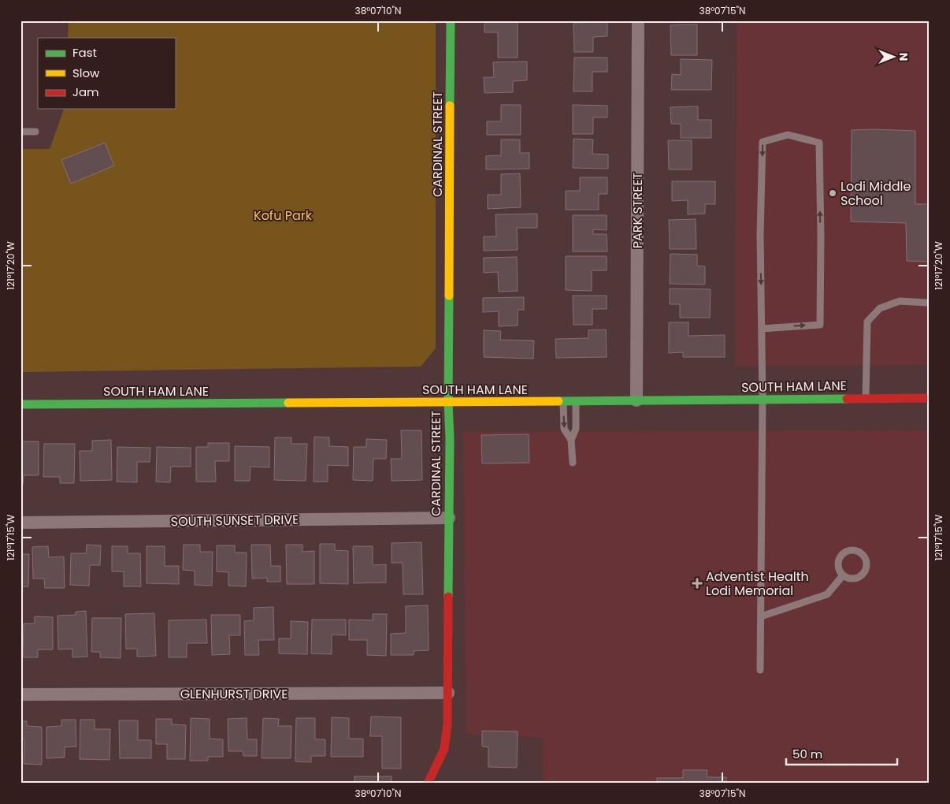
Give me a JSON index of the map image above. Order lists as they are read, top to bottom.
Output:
{
  "streets": {
    "main road": ["CARDINAL STREET", "SOUTH HAM LANE"],
    "street": ["PARK STREET", "SOUTH SUNSET DRIVE", "GLENHURST DRIVE"]
  },
  "crossings": [
    ["CARDINAL STREET", "SOUTH HAM LANE"],
    ["CARDINAL STREET", "SOUTH SUNSET DRIVE"],
    ["CARDINAL STREET", "GLENHURST DRIVE"],
    ["PARK STREET", "SOUTH HAM LANE"]
  ],
  "parks": ["Kofu Park"],
  "places": {
    "other": ["Lodi Middle School"],
    "health": ["Adventist Health Lodi Memorial"]
  },
  "legend": ["Fast", "Slow", "Jam"],
  "scale_bar": "50 m",
  "north": "right",
  "coordinates": [
    "38°07'10\"N",
    "38°07'15\"N",
    "121°17'20\"W",
    "121°17'15\"W"
  ]
}
